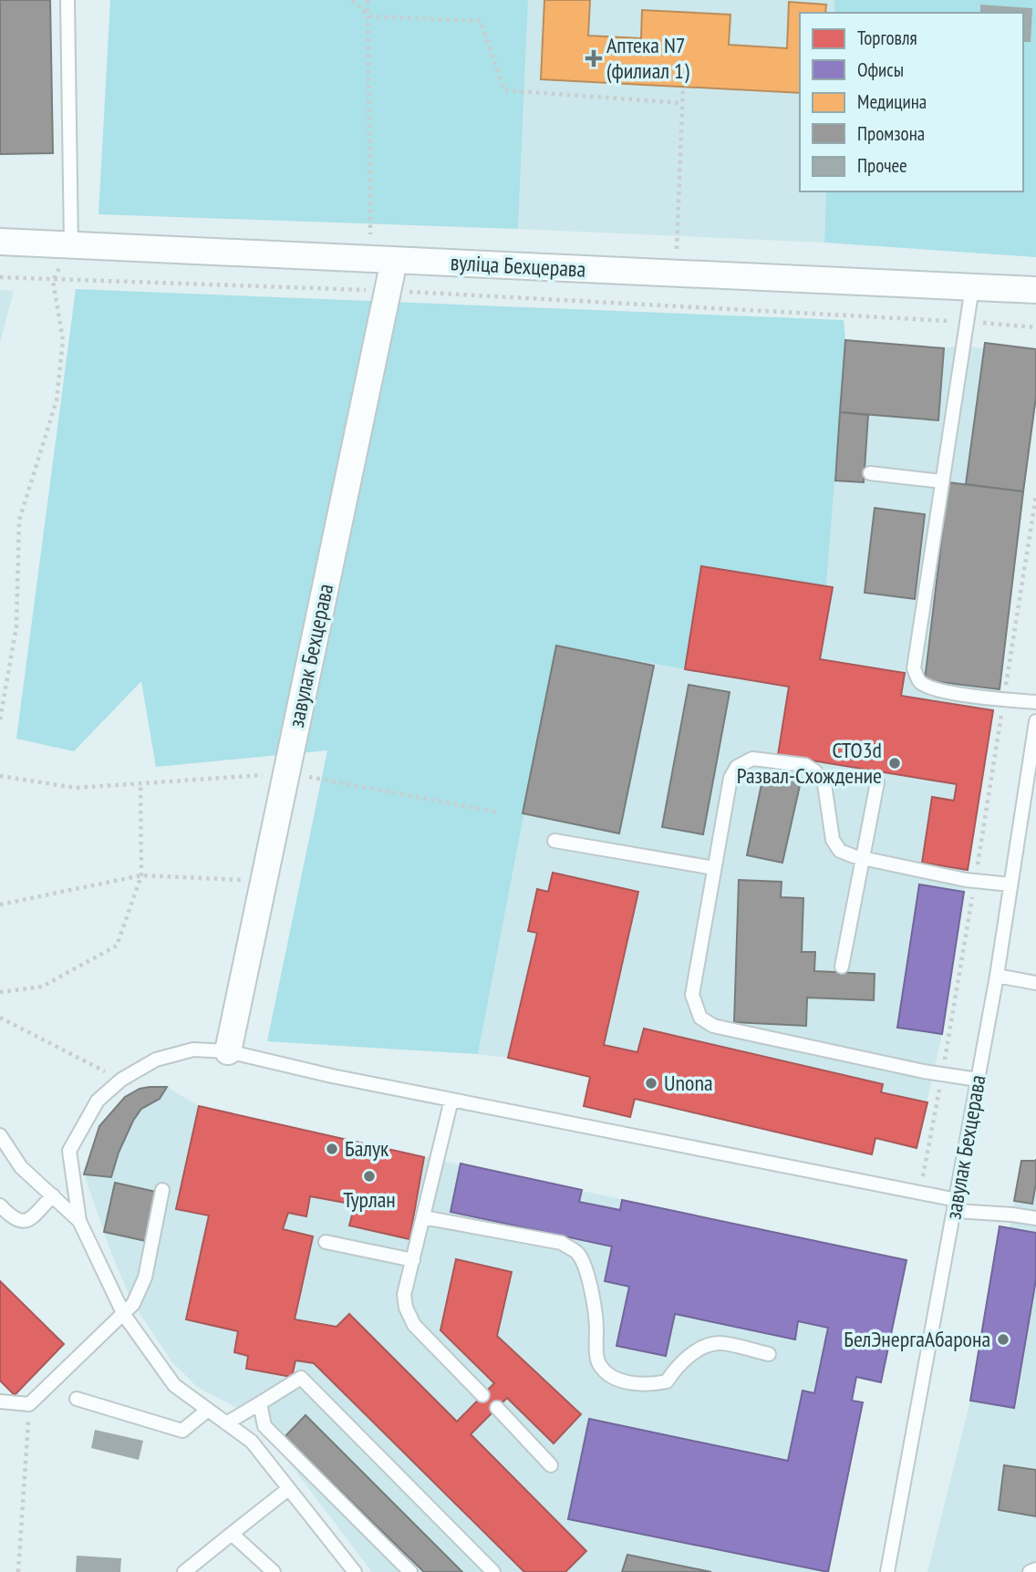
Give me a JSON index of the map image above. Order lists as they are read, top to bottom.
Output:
{
  "streets": {
    "street": ["вуліца Бехцерава", "завулак Бехцерава"]
  },
  "crossings": [
    ["вуліца Бехцерава", "завулак Бехцерава"]
  ],
  "places": {
    "health": ["Аптека N7 (филиал 1)"],
    "other": [
      "СТО3d Развал-Схождение",
      "Unona",
      "Балук",
      "Турлан",
      "БелЭнергаАбарона"
    ]
  },
  "legend": [
    "Торговля",
    "Офисы",
    "Медицина",
    "Промзона",
    "Прочее"
  ]
}
